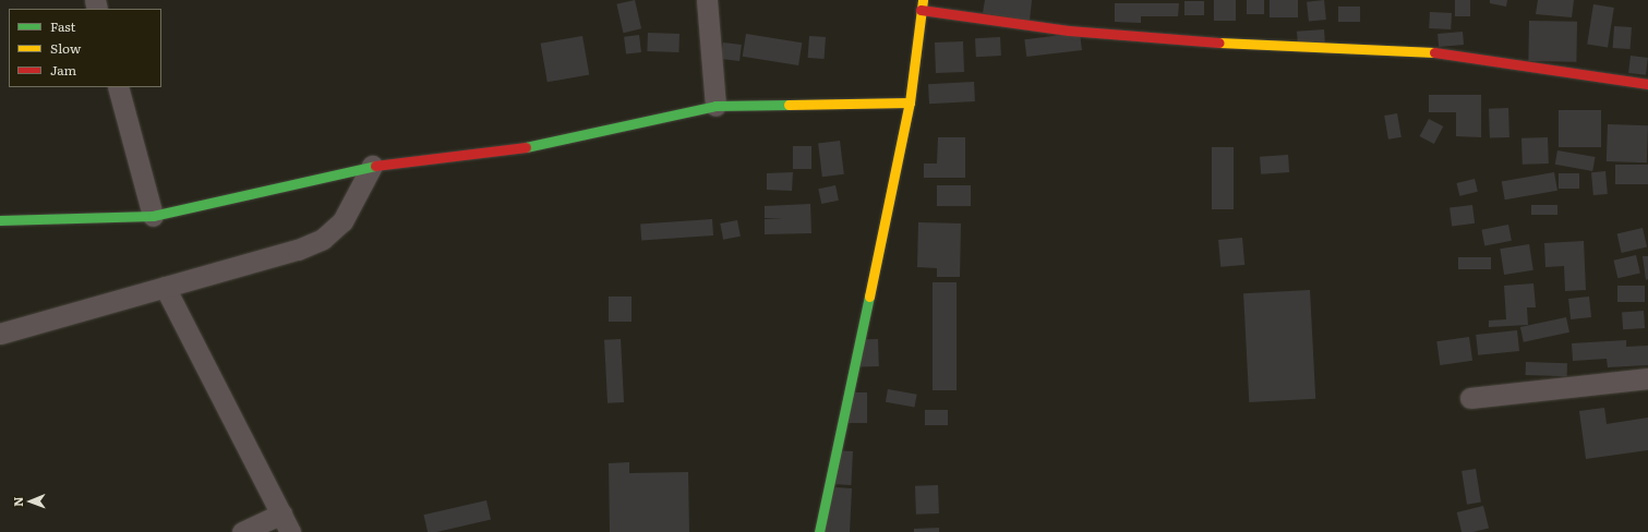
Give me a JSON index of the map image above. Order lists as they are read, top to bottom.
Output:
{
  "legend": ["Fast", "Slow", "Jam"],
  "north": "left"
}
